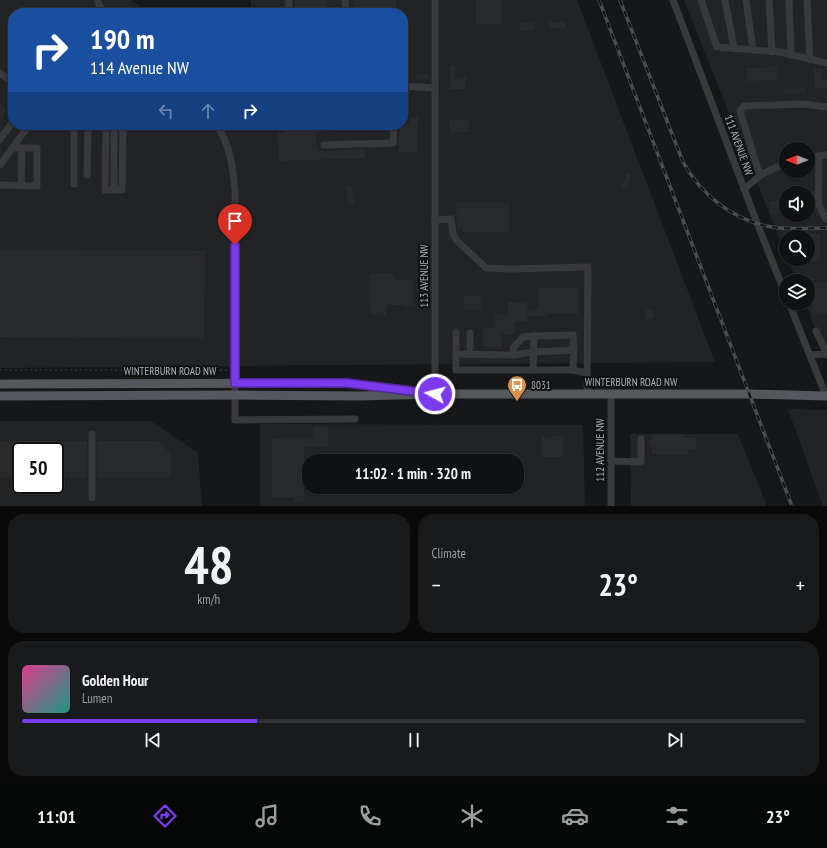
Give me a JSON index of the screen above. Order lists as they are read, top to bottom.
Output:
{
  "streets": {
    "main road": ["WINTERBURN ROAD NW"],
    "street": ["111 AVENUE NW", "113 AVENUE NW", "112 AVENUE NW"]
  },
  "crossings": [
    ["113 AVENUE NW", "WINTERBURN ROAD NW"],
    ["WINTERBURN ROAD NW", "112 AVENUE NW"]
  ],
  "places": {
    "bus stop": ["8031"]
  },
  "north": "left",
  "page": {
    "turn": ["190 m", "114 Avenue NW"],
    "limit": "50",
    "trip": "11:02 · 1 min · 320 m",
    "tile": [
      ["48", "km/h"],
      "Climate"
    ],
    "heat": ["−", "23°", "+"],
    "song": ["Golden Hour", "Lumen"],
    "tabs": ["11:01", "23°"]
  }
}
